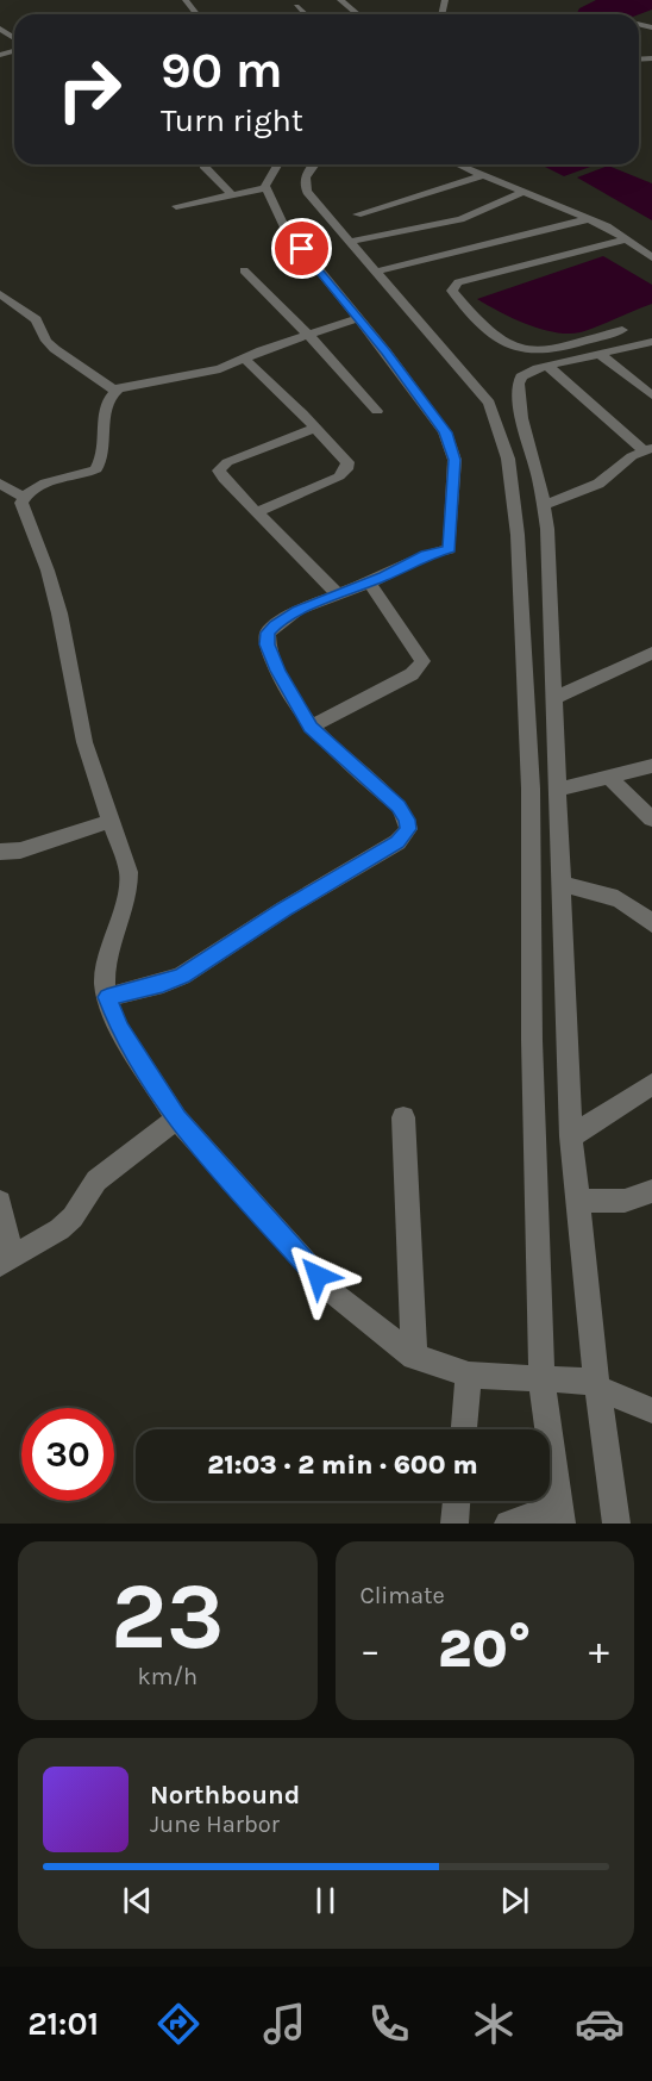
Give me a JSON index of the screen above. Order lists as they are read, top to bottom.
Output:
{
  "page": {
    "turn": ["90 m", "Turn right"],
    "limit": "30",
    "trip": "21:03 · 2 min · 600 m",
    "tile": [
      ["23", "km/h"],
      "Climate"
    ],
    "heat": ["−", "20°", "+"],
    "song": ["Northbound", "June Harbor"],
    "tabs": "21:01"
  }
}
